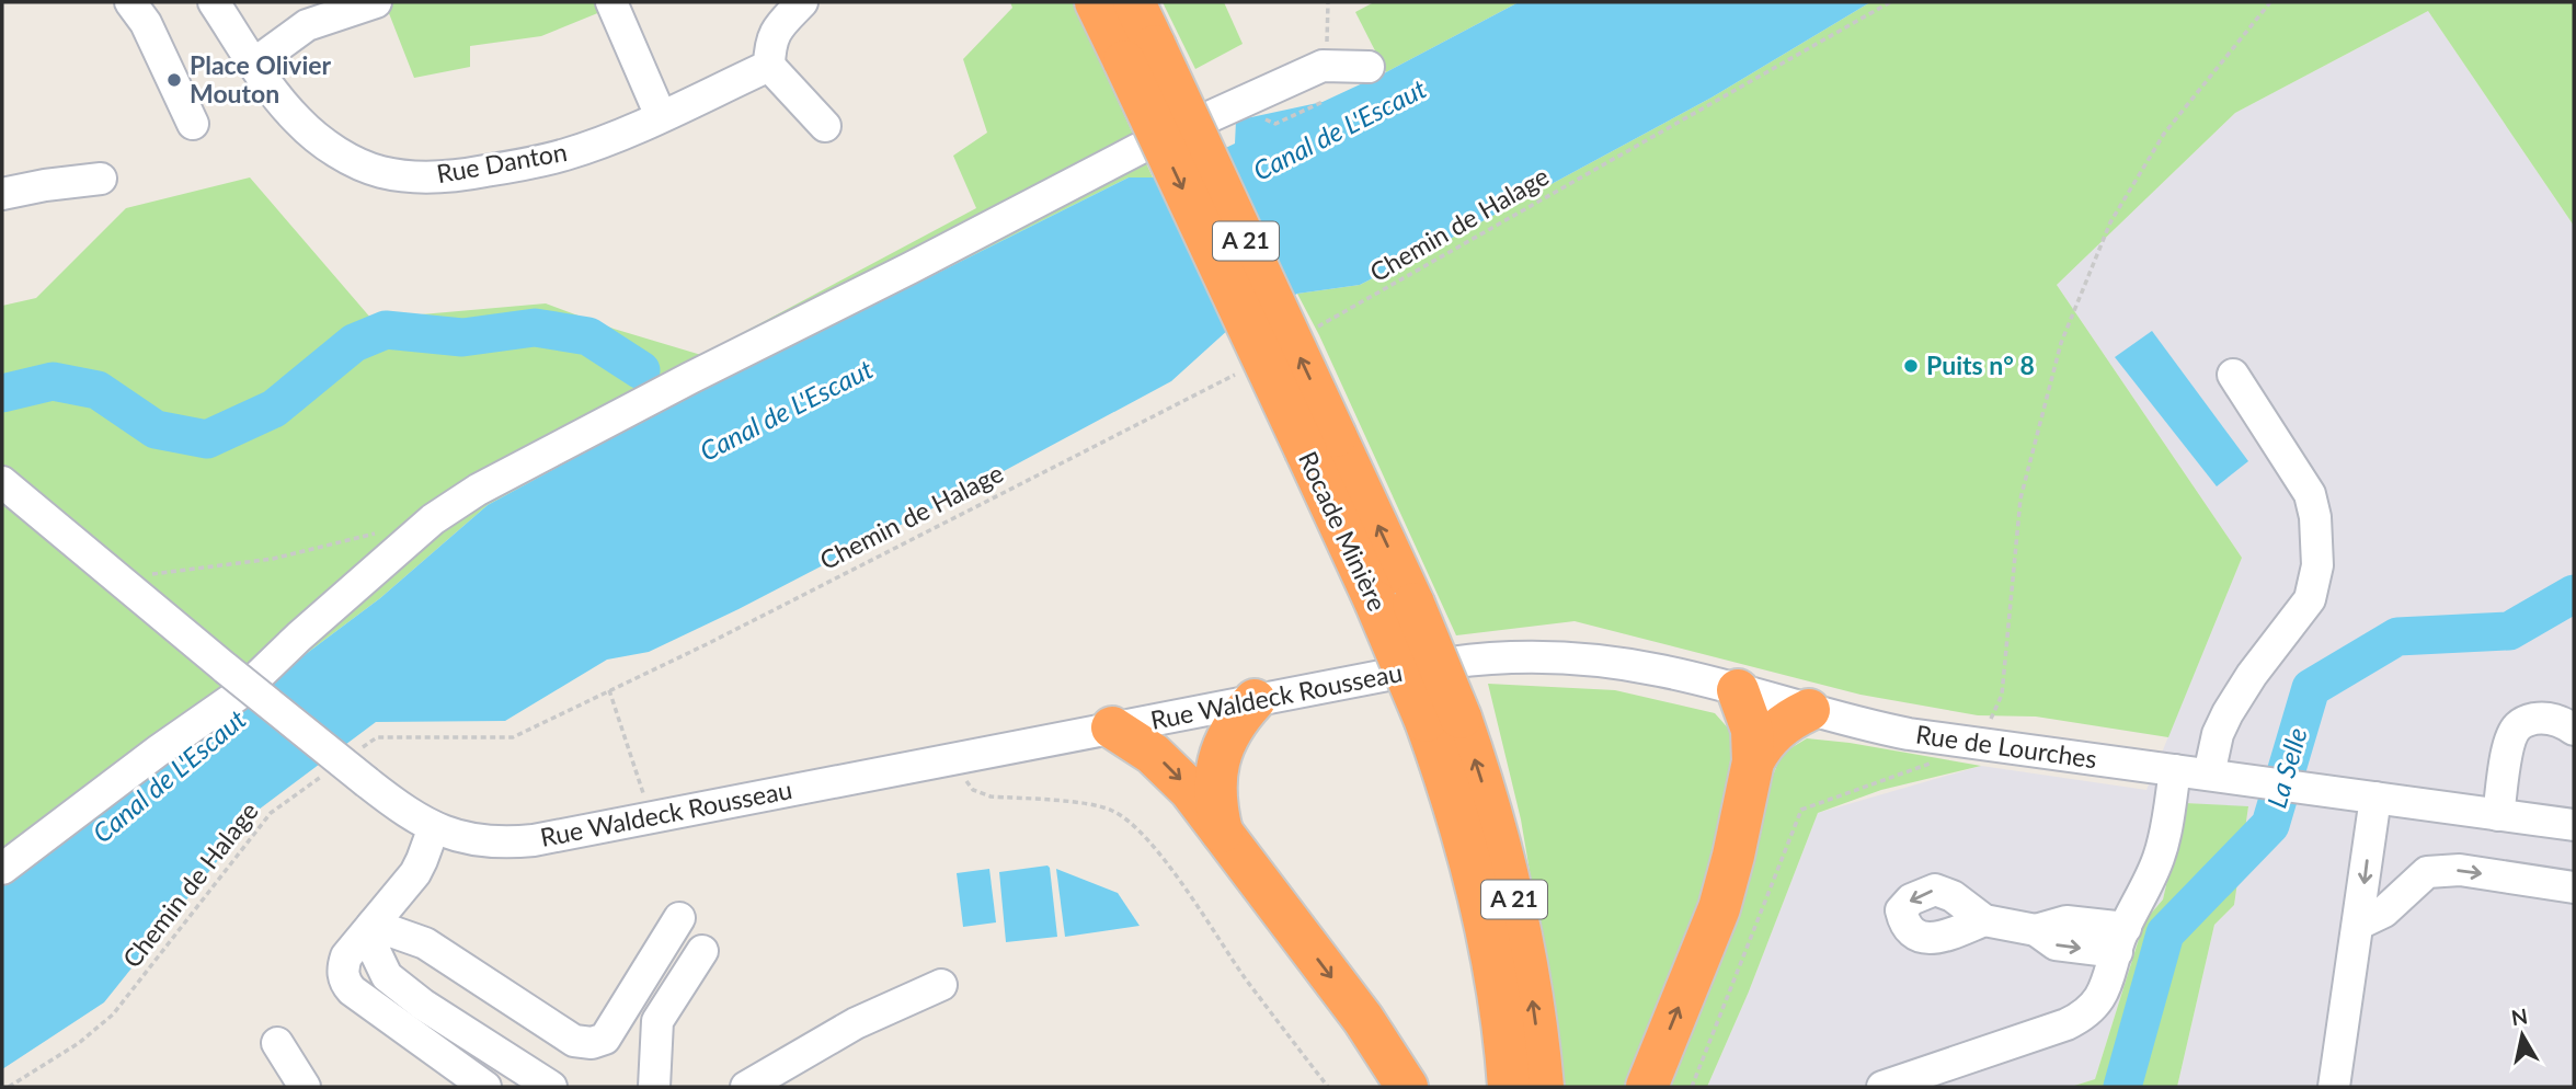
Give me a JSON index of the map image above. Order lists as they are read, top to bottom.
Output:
{
  "streets": {
    "highway": ["A 21", "Rocade Minière"],
    "street": ["Rue Danton", "Rue Waldeck Rousseau", "Rue de Lourches"],
    "path": ["Chemin de Halage"]
  },
  "crossings": [
    ["Rue Waldeck Rousseau", "Rue de Lourches"]
  ],
  "water": ["Canal de L'Escaut", "La Selle"],
  "places": ["Place Olivier Mouton", "Puits n° 8"],
  "north": "top"
}
